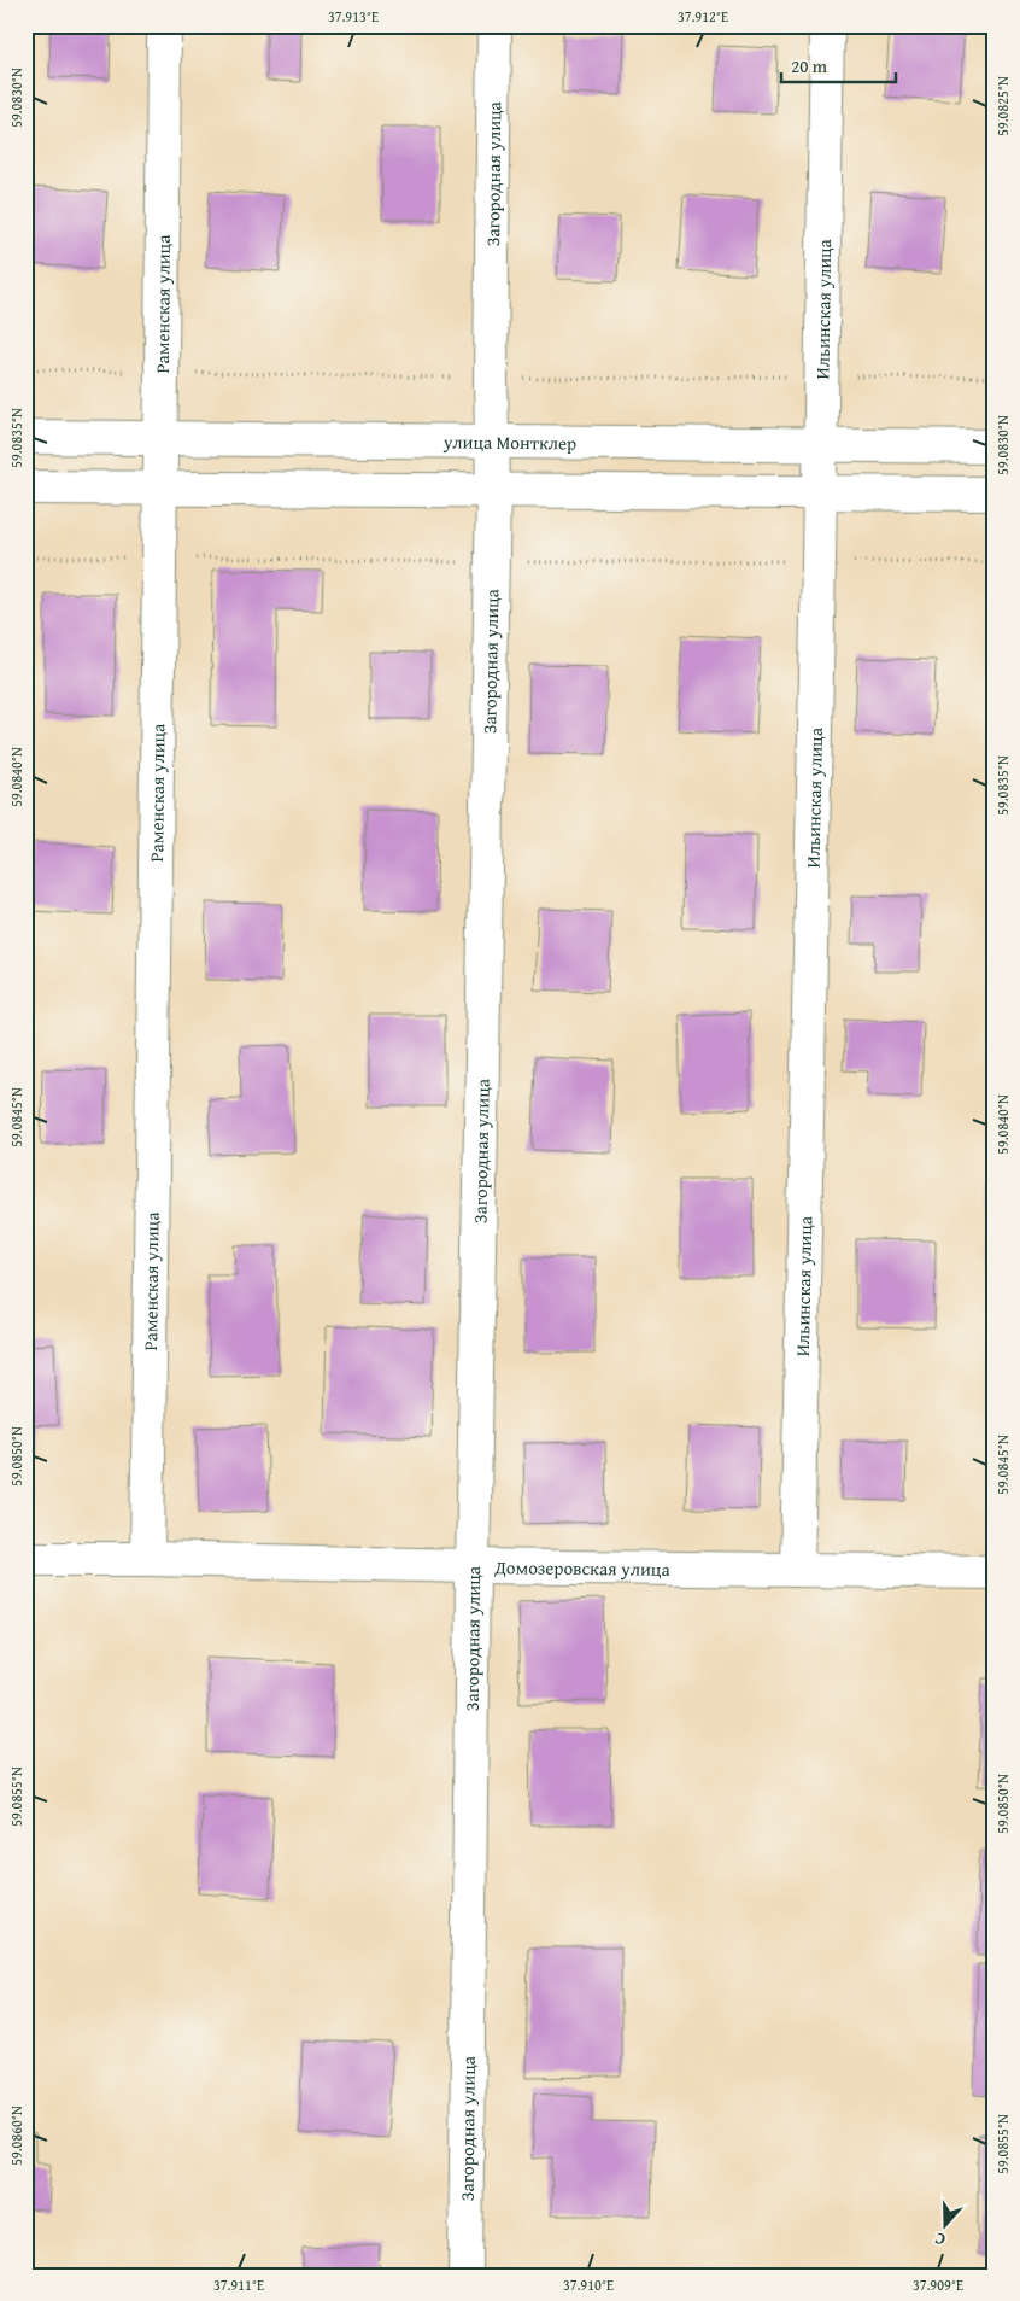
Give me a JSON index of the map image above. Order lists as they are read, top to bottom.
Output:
{
  "streets": {
    "street": [
      "Загородная улица",
      "Раменская улица",
      "Ильинская улица",
      "улица Монтклер",
      "Домозеровская улица"
    ]
  },
  "crossings": [
    ["Загородная улица", "улица Монтклер"],
    ["Загородная улица", "Домозеровская улица"],
    ["Раменская улица", "улица Монтклер"],
    ["Раменская улица", "Домозеровская улица"],
    ["Ильинская улица", "улица Монтклер"],
    ["Ильинская улица", "Домозеровская улица"]
  ],
  "scale_bar": "20 m",
  "north": "bottom",
  "coordinates": [
    "37.913°E",
    "37.912°E",
    "59.0830°N",
    "59.0825°N",
    "59.0835°N",
    "59.0840°N",
    "59.0845°N",
    "59.0850°N",
    "59.0855°N",
    "59.0860°N",
    "37.911°E",
    "37.910°E",
    "37.909°E"
  ]
}
